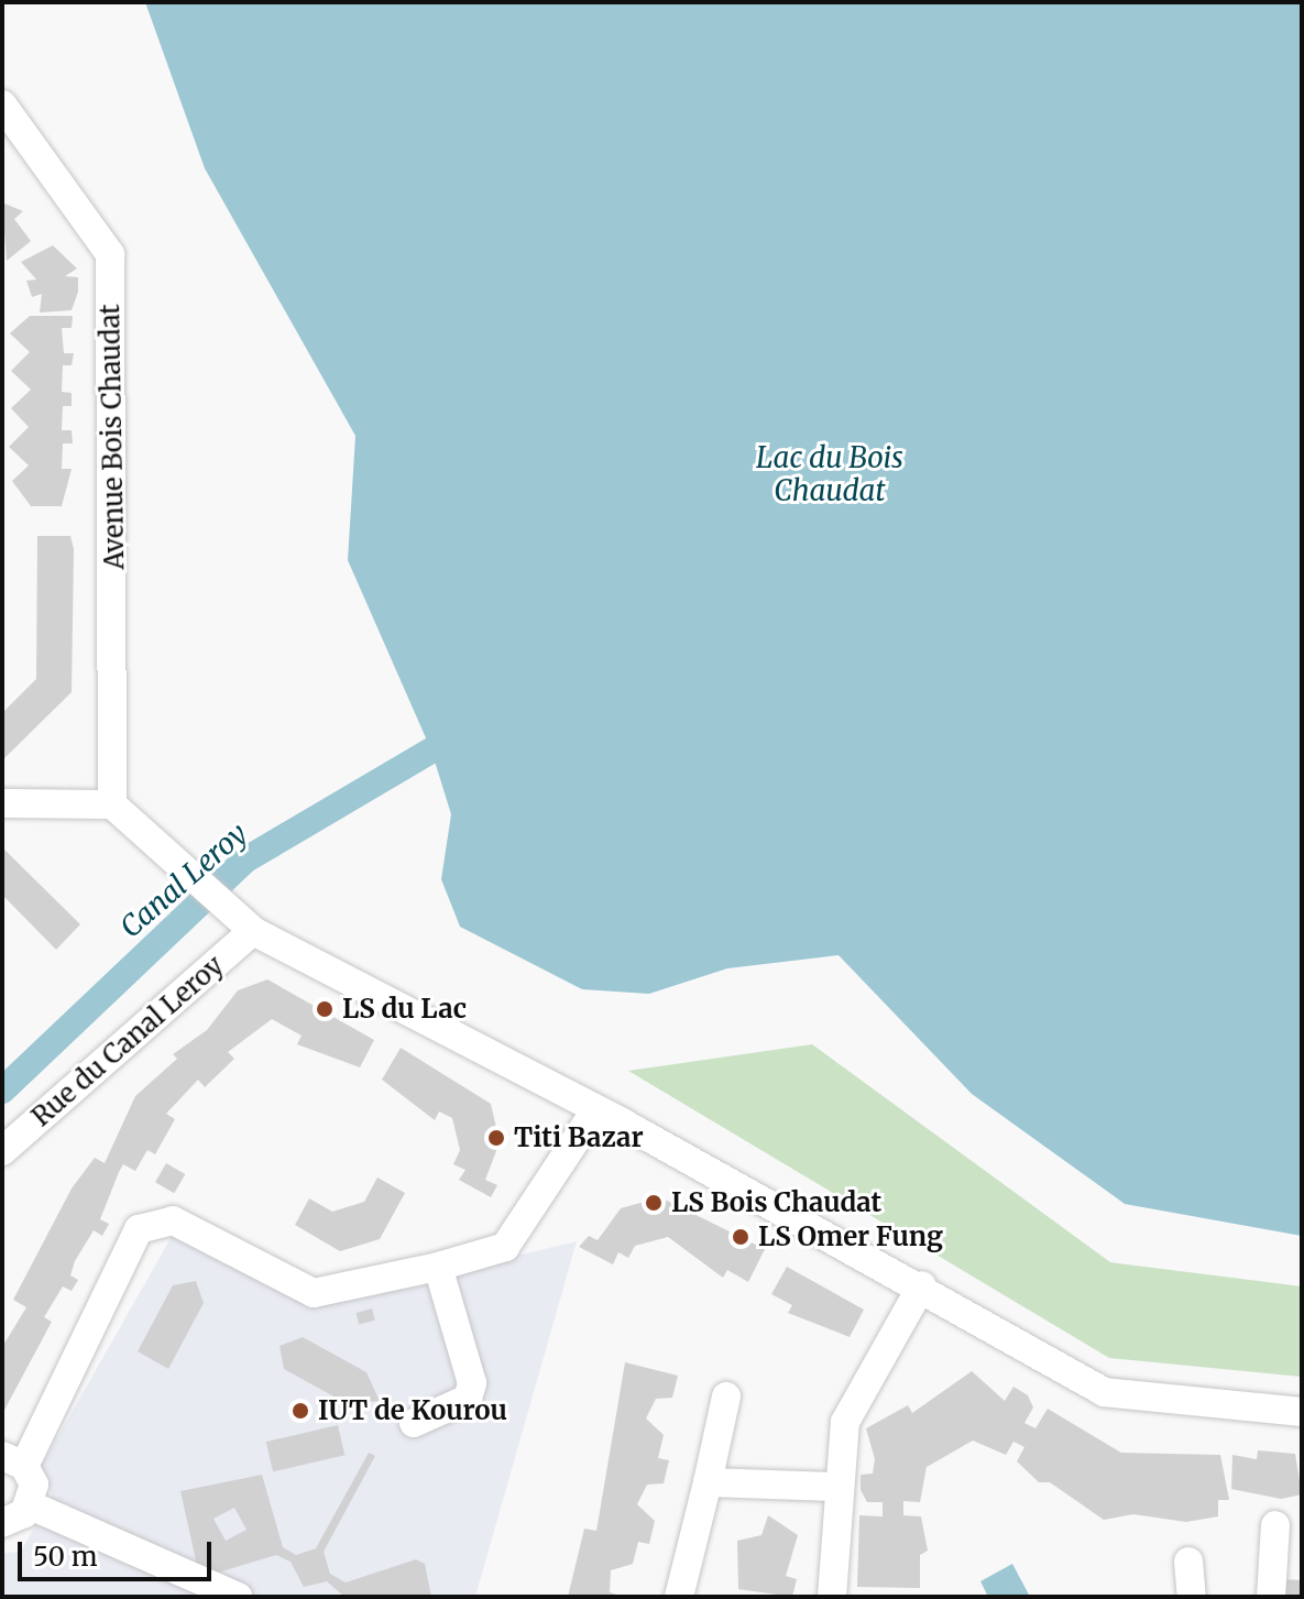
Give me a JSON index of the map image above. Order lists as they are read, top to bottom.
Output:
{
  "streets": {
    "street": ["Avenue Bois Chaudat", "Rue du Canal Leroy"]
  },
  "water": ["Lac du Bois Chaudat", "Canal Leroy"],
  "places": [
    "LS du Lac",
    "Titi Bazar",
    "LS Bois Chaudat",
    "LS Omer Fung",
    "IUT de Kourou"
  ],
  "scale_bar": "50 m"
}
